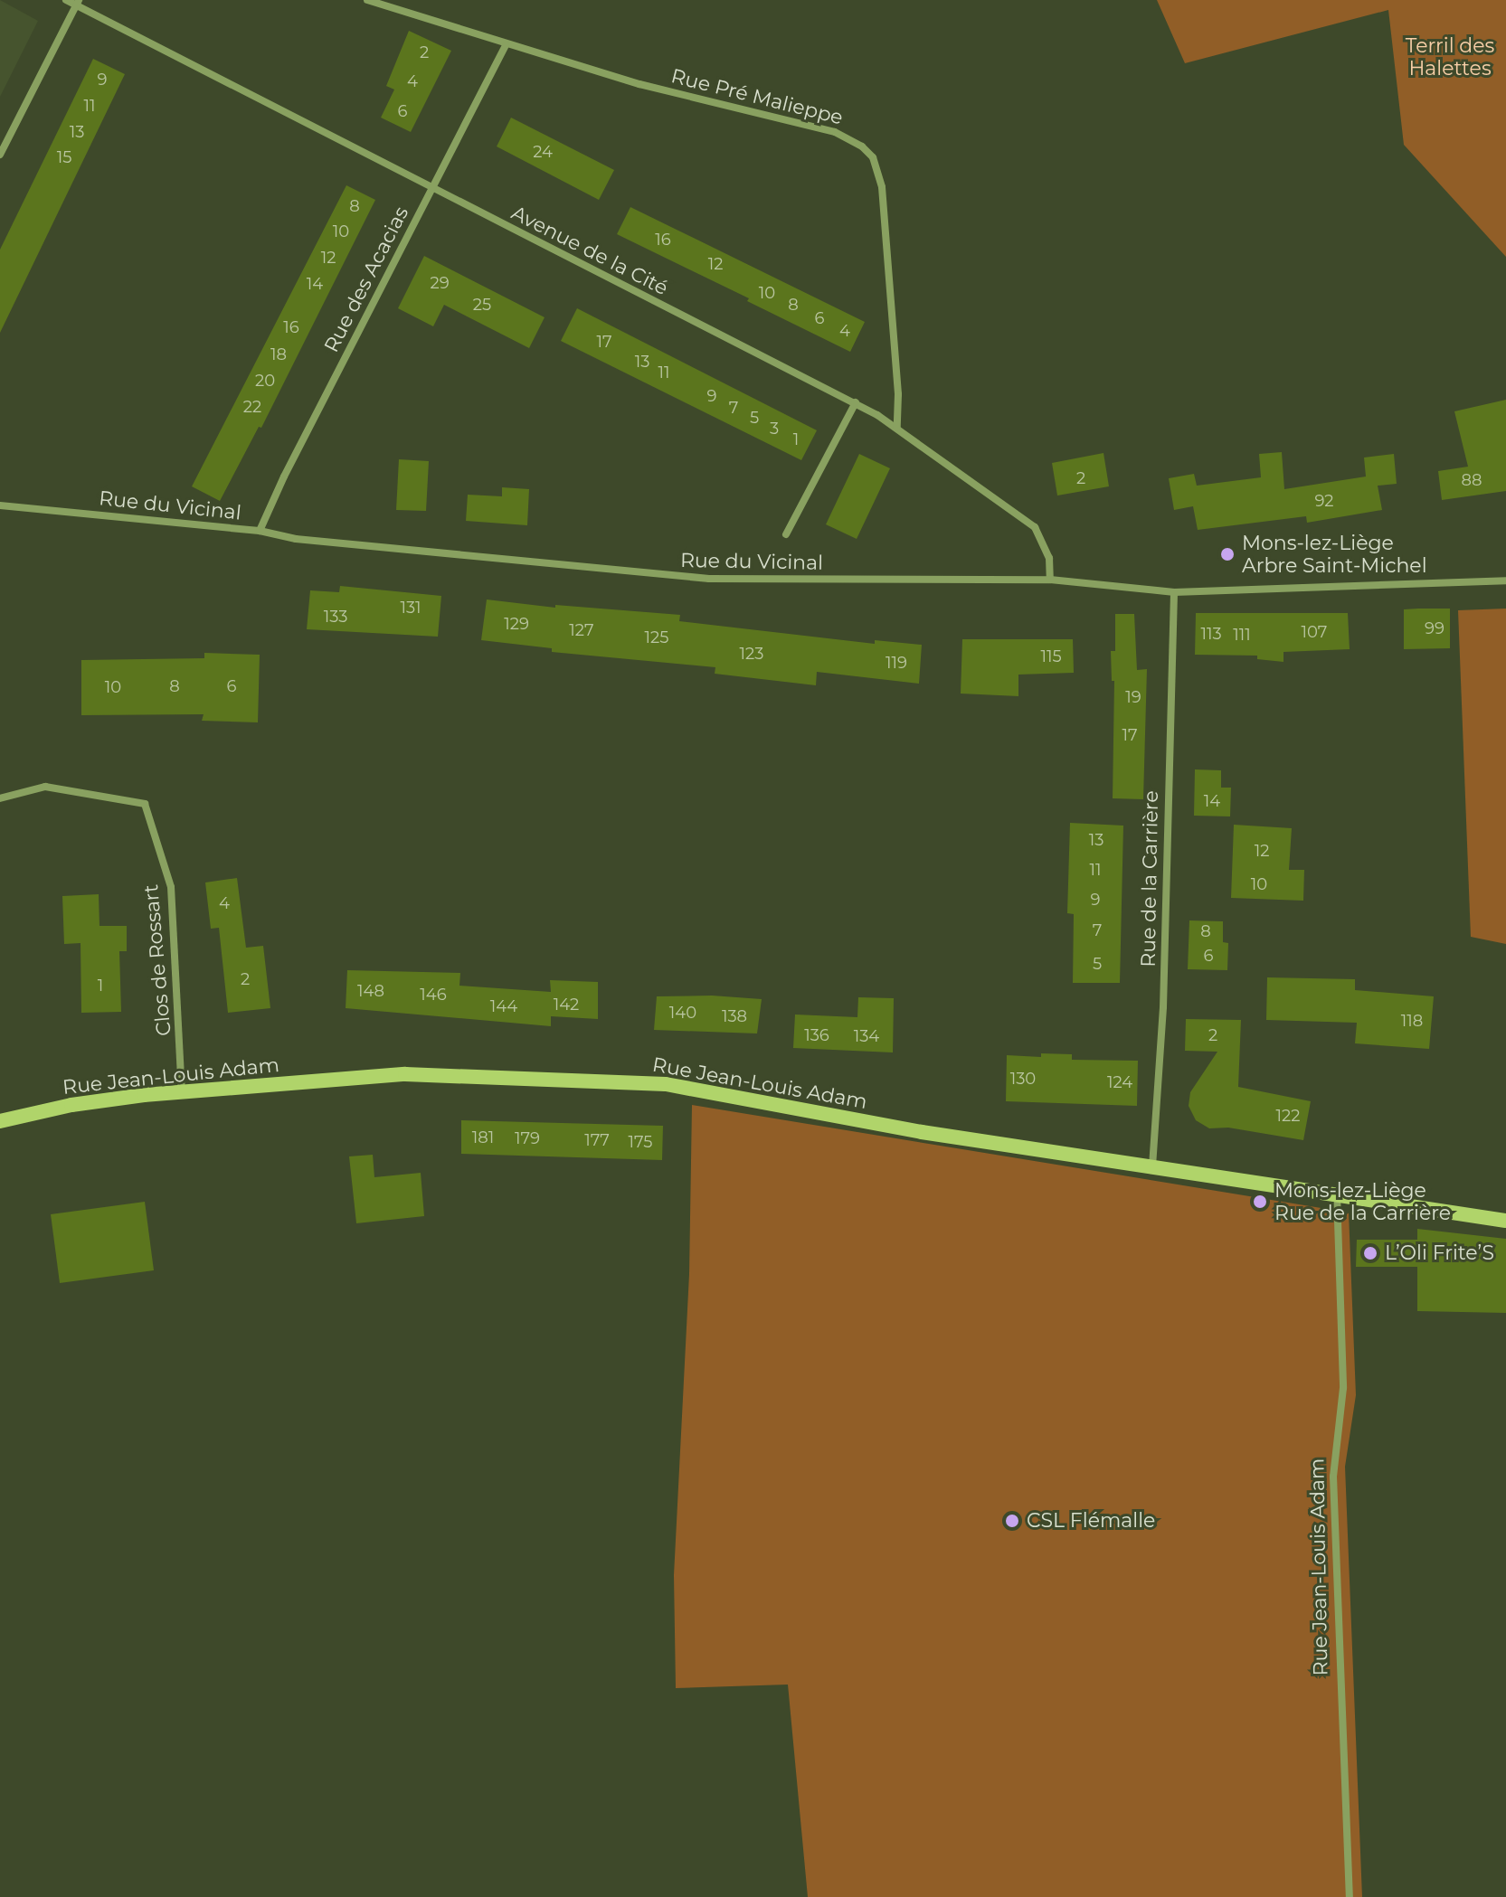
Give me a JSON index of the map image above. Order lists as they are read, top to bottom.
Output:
{
  "streets": {
    "street": [
      "Rue Pré Malieppe",
      "Avenue de la Cité",
      "Rue des Acacias",
      "Rue du Vicinal",
      "Rue de la Carrière",
      "Clos de Rossart",
      "Rue Jean-Louis Adam"
    ]
  },
  "crossings": [
    ["Rue Pré Malieppe", "Avenue de la Cité"],
    ["Rue Pré Malieppe", "Rue des Acacias"],
    ["Avenue de la Cité", "Rue des Acacias"],
    ["Avenue de la Cité", "Rue du Vicinal"],
    ["Rue des Acacias", "Rue du Vicinal"],
    ["Rue du Vicinal", "Rue de la Carrière"],
    ["Rue de la Carrière", "Rue Jean-Louis Adam"],
    ["Clos de Rossart", "Rue Jean-Louis Adam"]
  ],
  "parks": ["Terril des Halettes"],
  "places": [
    "Mons-lez-Liège Arbre Saint-Michel",
    "Mons-lez-Liège Rue de la Carrière",
    "L’Oli Frite’S",
    "CSL Flémalle"
  ],
  "house_numbers": [
    "2",
    "9",
    "4",
    "11",
    "6",
    "13",
    "24",
    "15",
    "8",
    "10",
    "16",
    "12",
    "12",
    "29",
    "14",
    "10",
    "25",
    "8",
    "6",
    "16",
    "4",
    "17",
    "18",
    "13",
    "11",
    "20",
    "9",
    "22",
    "7",
    "5",
    "3",
    "1",
    "2",
    "88",
    "92",
    "131",
    "133",
    "129",
    "99",
    "127",
    "107",
    "113",
    "111",
    "125",
    "123",
    "115",
    "119",
    "8",
    "6",
    "10",
    "19",
    "17",
    "14",
    "13",
    "12",
    "11",
    "10",
    "9",
    "4",
    "7",
    "8",
    "6",
    "5",
    "2",
    "1",
    "148",
    "146",
    "142",
    "144",
    "140",
    "138",
    "118",
    "136",
    "2",
    "134",
    "130",
    "124",
    "122",
    "181",
    "179",
    "177",
    "175"
  ]
}
